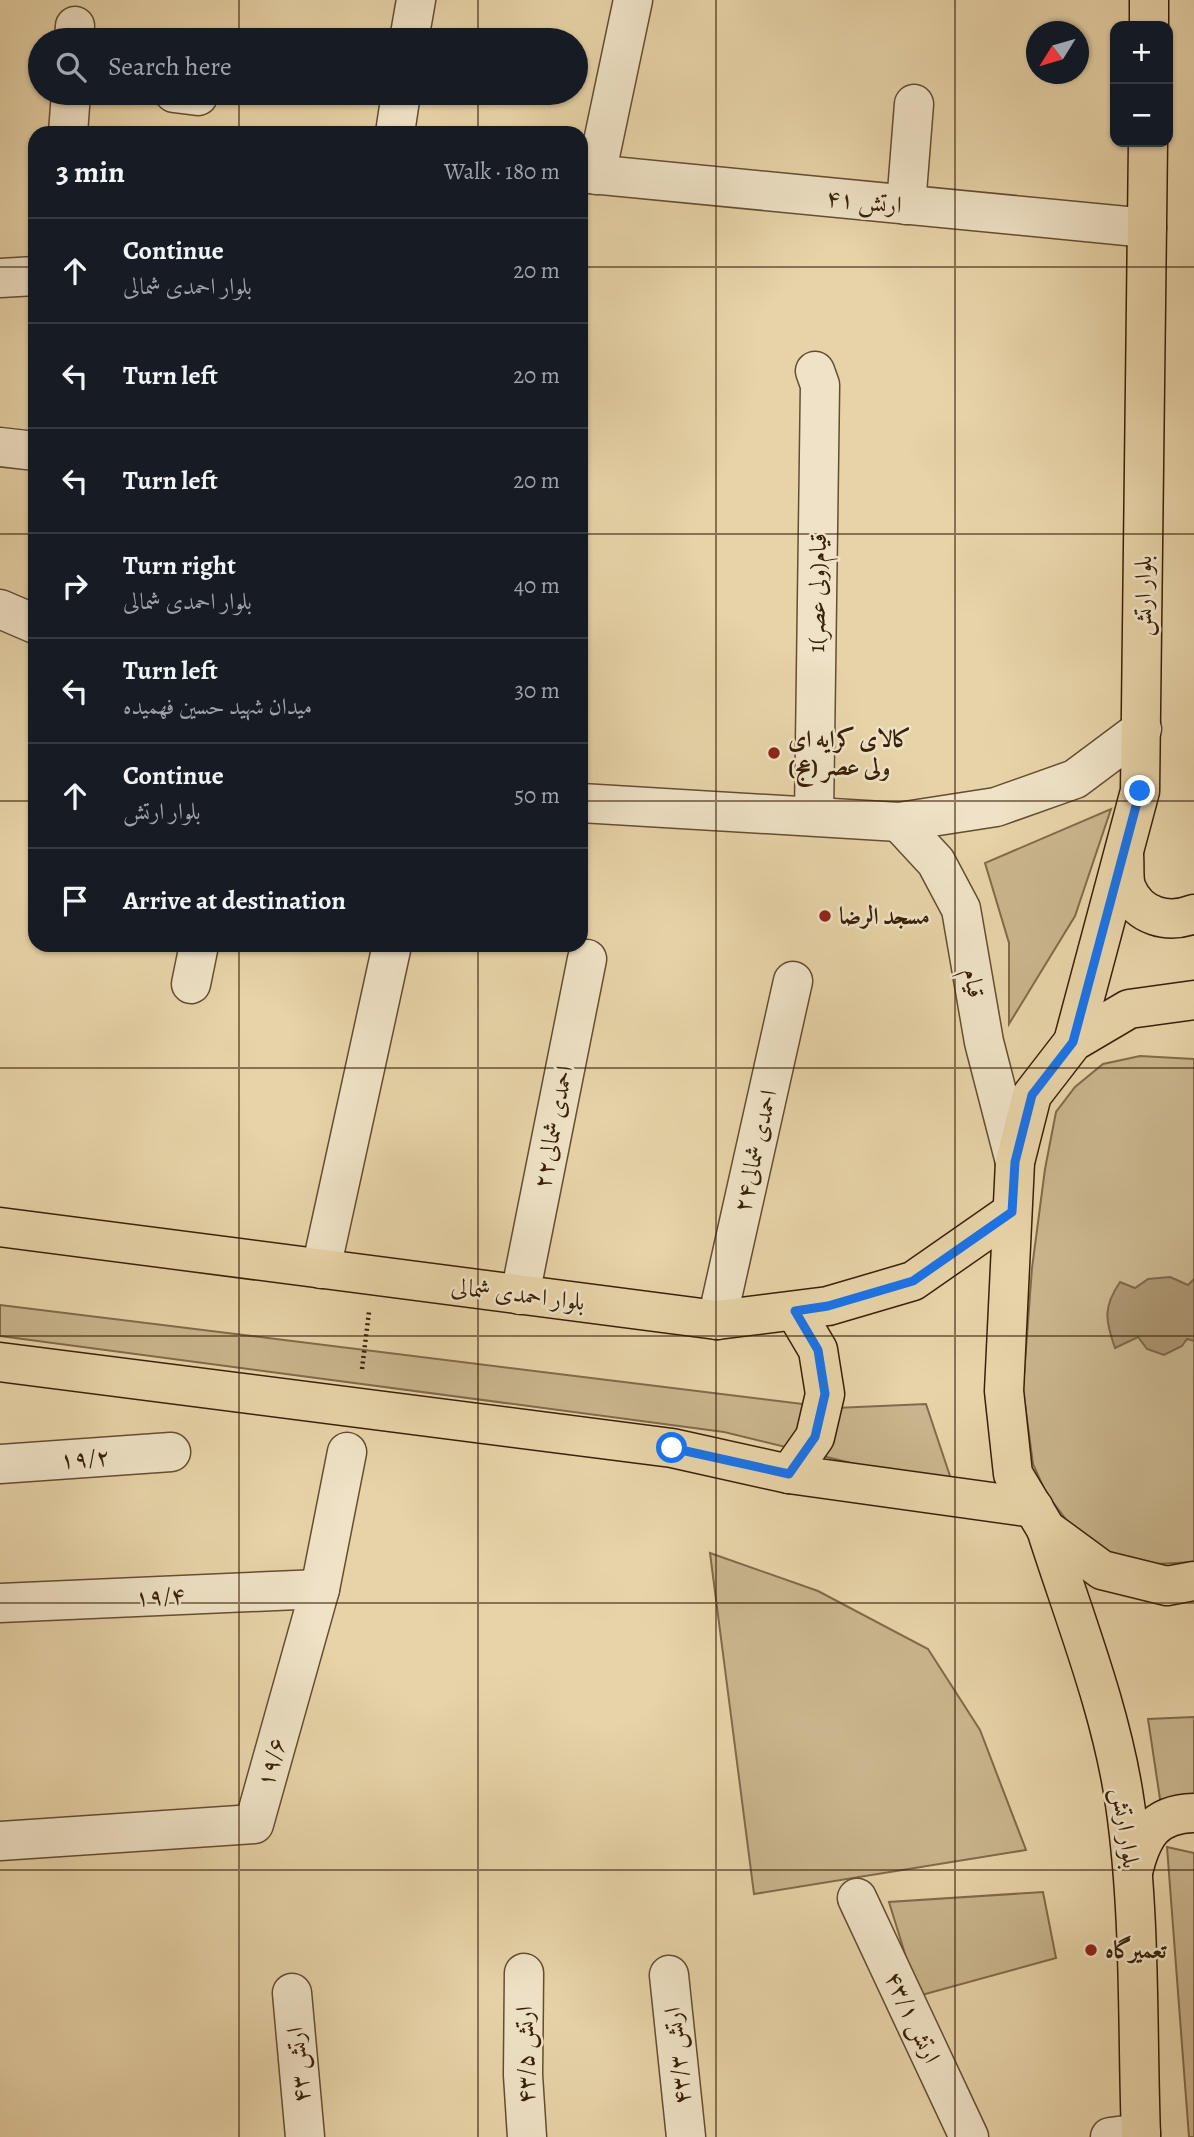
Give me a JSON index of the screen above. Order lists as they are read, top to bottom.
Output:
{
  "streets": {
    "main road": ["بلوار ارتش", "بلوار احمدی شمالی"],
    "street": [
      "ارتش ۴۱",
      "قیام(ولی عصر)1",
      "قیام",
      "احمدی شمالی۲۲",
      "احمدی شمالی۲۴",
      "۱۹/۲",
      "۱۹/۴",
      "۱۹/۶",
      "ارتش ۴۳/۱",
      "ارتش ۴۳/۵",
      "ارتش ۴۳/۳",
      "ارتش ۴۳"
    ]
  },
  "crossings": [
    ["ارتش ۴۱", "بلوار ارتش"],
    ["احمدی شمالی۲۲", "بلوار احمدی شمالی"],
    ["احمدی شمالی۲۴", "بلوار احمدی شمالی"],
    ["۱۹/۴", "۱۹/۶"]
  ],
  "places": ["کالای کرایه ای ولی عصر (عج)", "مسجد الرضا", "تعمیرگاه"],
  "north": "bottom left",
  "page": {
    "map_buttons": ["+", "−"],
    "search": "Search here",
    "heading": ["3 min", "Walk · 180 m"],
    "list": [
      ["Continue", "بلوار احمدی شمالی", "20 m"],
      ["Turn left", "20 m"],
      ["Turn left", "20 m"],
      ["Turn right", "بلوار احمدی شمالی", "40 m"],
      ["Turn left", "میدان شهید حسین فهمیده", "30 m"],
      ["Continue", "بلوار ارتش", "50 m"],
      "Arrive at destination"
    ]
  }
}
